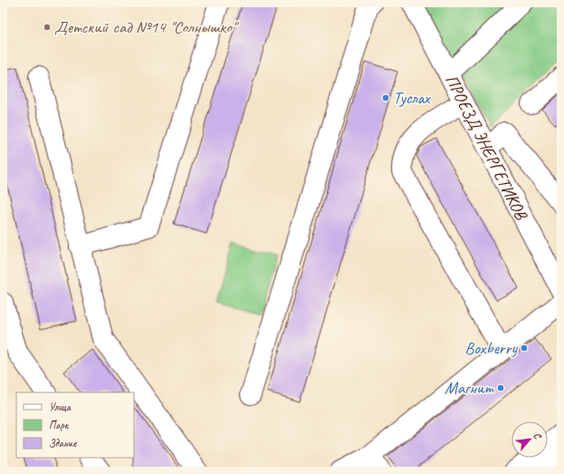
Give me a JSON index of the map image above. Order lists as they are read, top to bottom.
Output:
{
  "streets": {
    "street": ["ПРОЕЗД ЭНЕРГЕТИКОВ"]
  },
  "places": [
    "Детский сад №14 \"Солнышко\"",
    "Туслах",
    "Boxberry",
    "Магнит"
  ],
  "legend": ["Улица", "Парк", "Здание"],
  "north": "top right"
}
